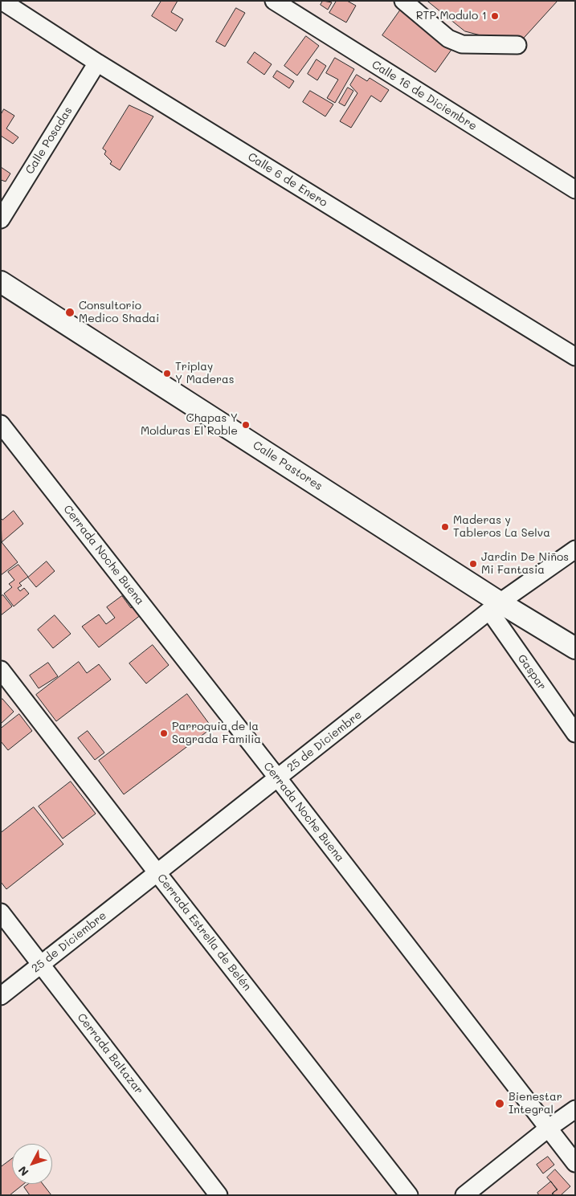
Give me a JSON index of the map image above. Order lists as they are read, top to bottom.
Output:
{
  "streets": {
    "street": [
      "Calle 16 de Diciembre",
      "Calle Posadas",
      "Calle 6 de Enero",
      "Calle Pastores",
      "Cerrada Noche Buena",
      "Gaspar",
      "25 de Diciembre",
      "Cerrada Estrella de Belén",
      "Cerrada Baltazar"
    ]
  },
  "crossings": [
    ["Calle Posadas", "Calle 6 de Enero"],
    ["Calle Pastores", "Gaspar"],
    ["Calle Pastores", "25 de Diciembre"],
    ["Cerrada Noche Buena", "25 de Diciembre"],
    ["Gaspar", "25 de Diciembre"],
    ["25 de Diciembre", "Cerrada Estrella de Belén"],
    ["25 de Diciembre", "Cerrada Baltazar"]
  ],
  "places": [
    "RTP Modulo 1",
    "Consultorio Medico Shadai",
    "Triplay Y Maderas",
    "Chapas Y Molduras El Roble",
    "Maderas y Tableros La Selva",
    "Jardin De Niños Mi Fantasia",
    "Parroquia de la Sagrada Familia",
    "Bienestar Integral"
  ],
  "north": "bottom left"
}
